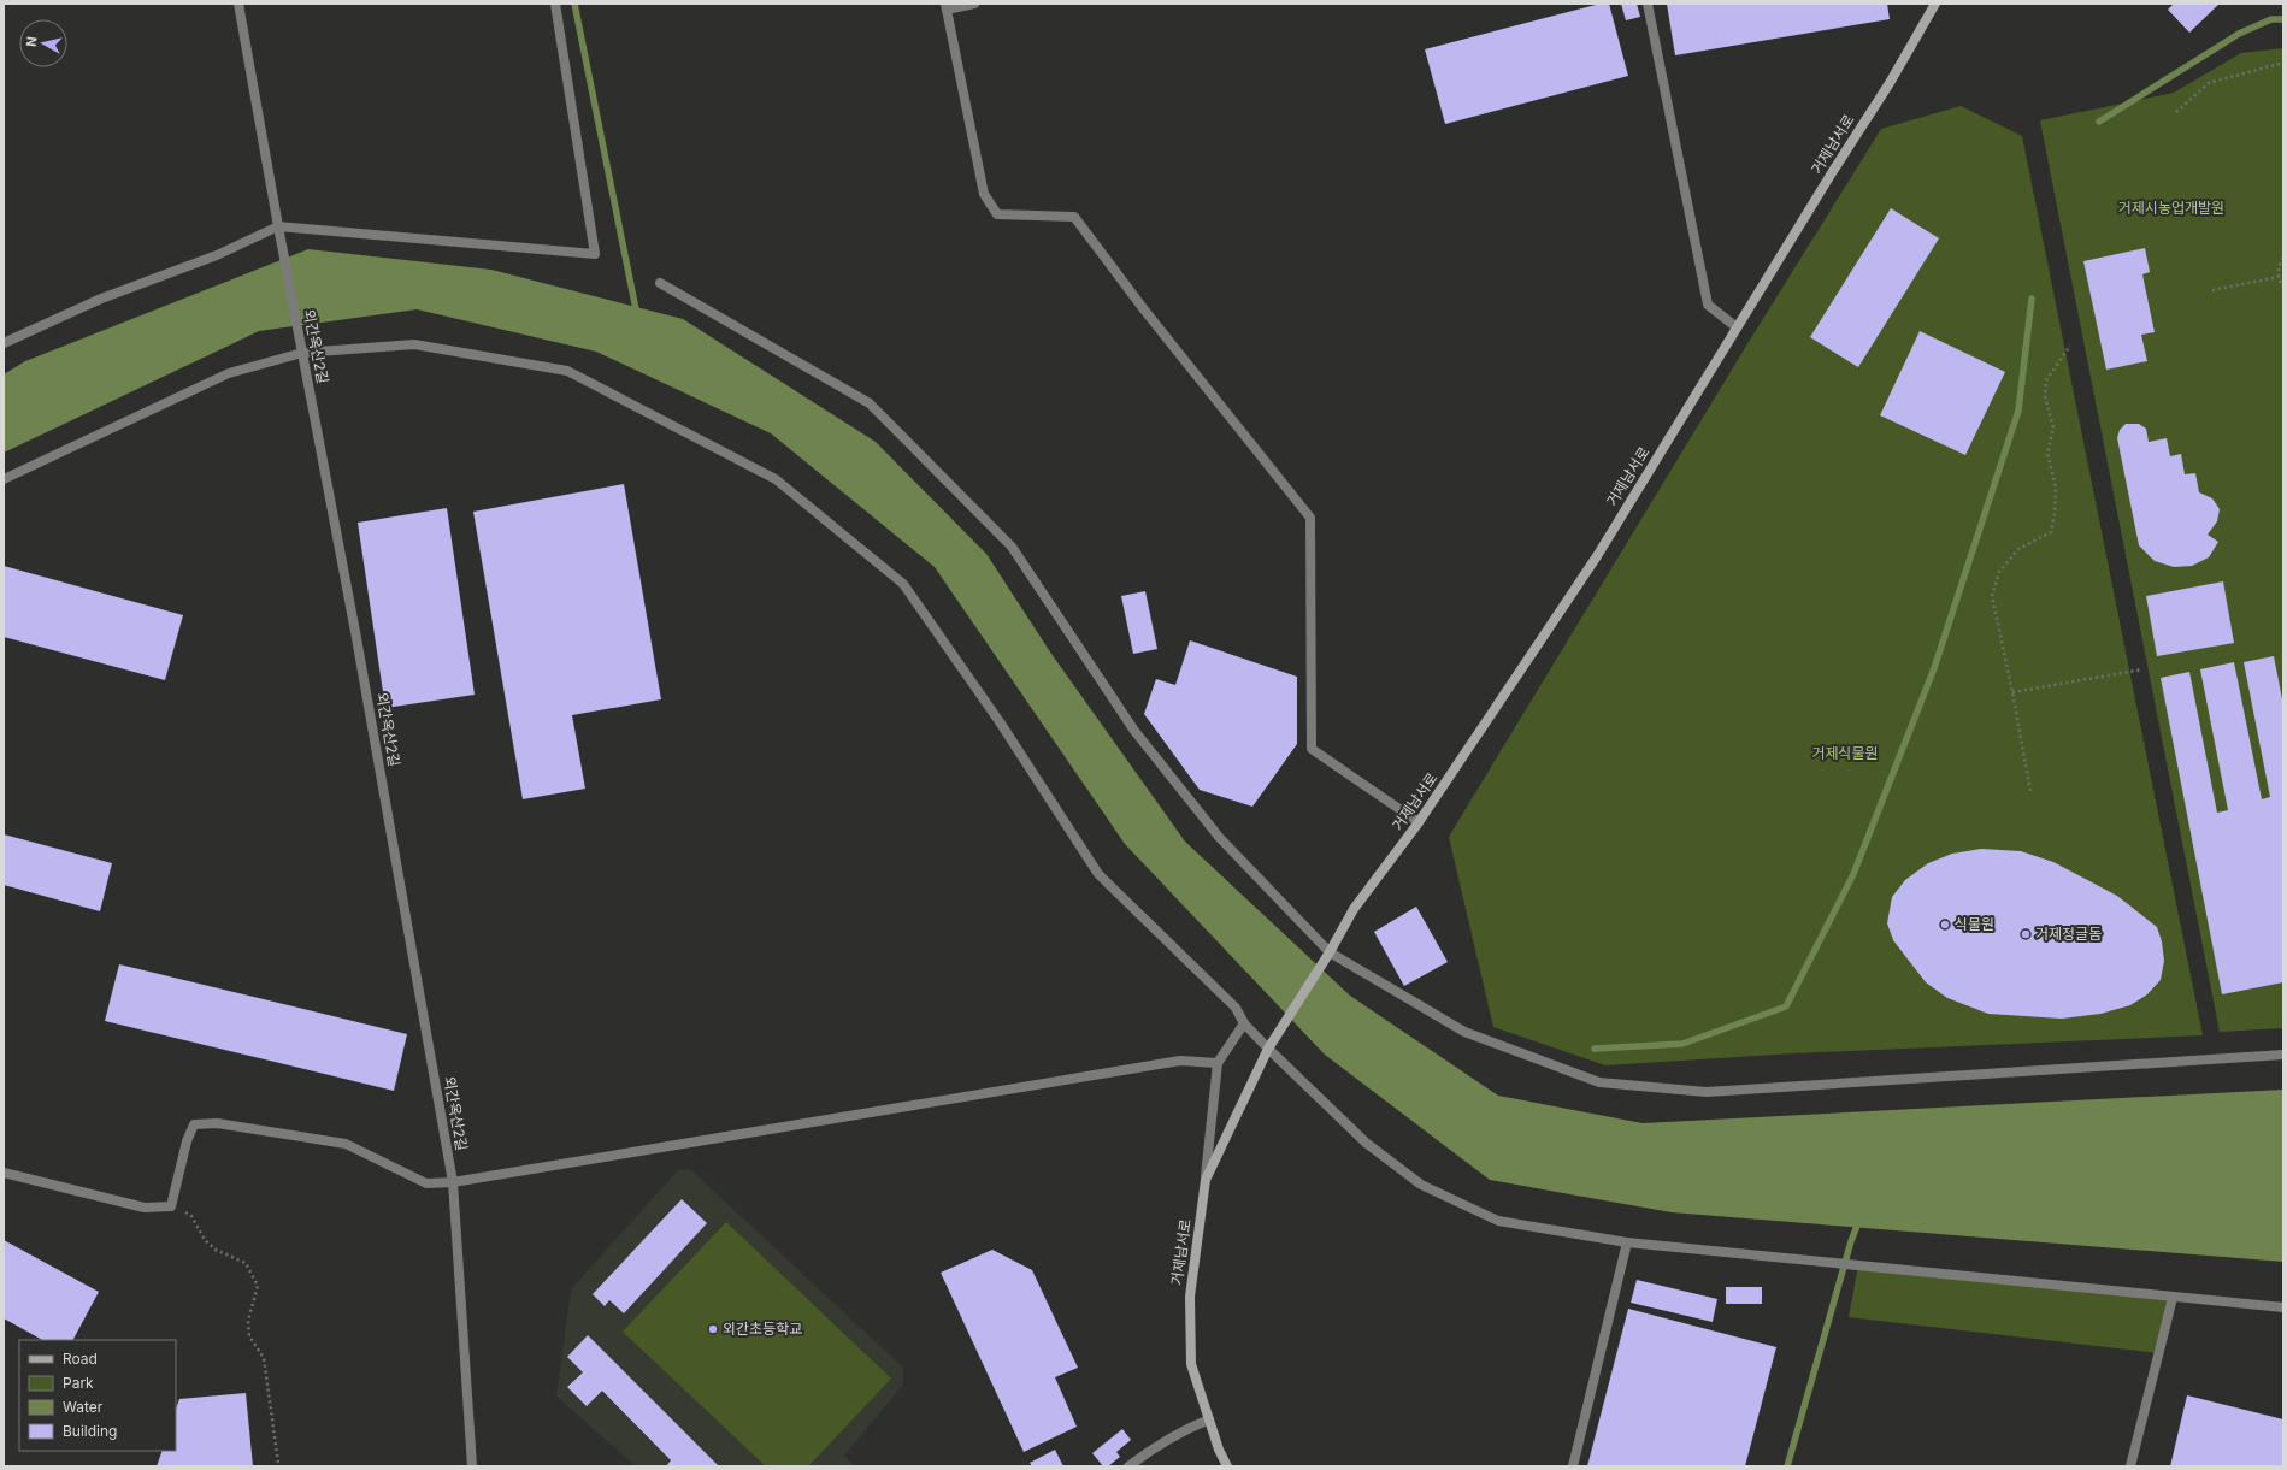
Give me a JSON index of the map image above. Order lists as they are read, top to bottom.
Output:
{
  "streets": {
    "main road": ["거제남서로"],
    "street": ["외간옥산2길"]
  },
  "parks": ["거제시농업개발원", "거제식물원"],
  "places": ["식물원", "거제정글돔", "외간초등학교"],
  "legend": [
    "Road",
    "Park",
    "Water",
    "Building"
  ],
  "north": "left"
}
